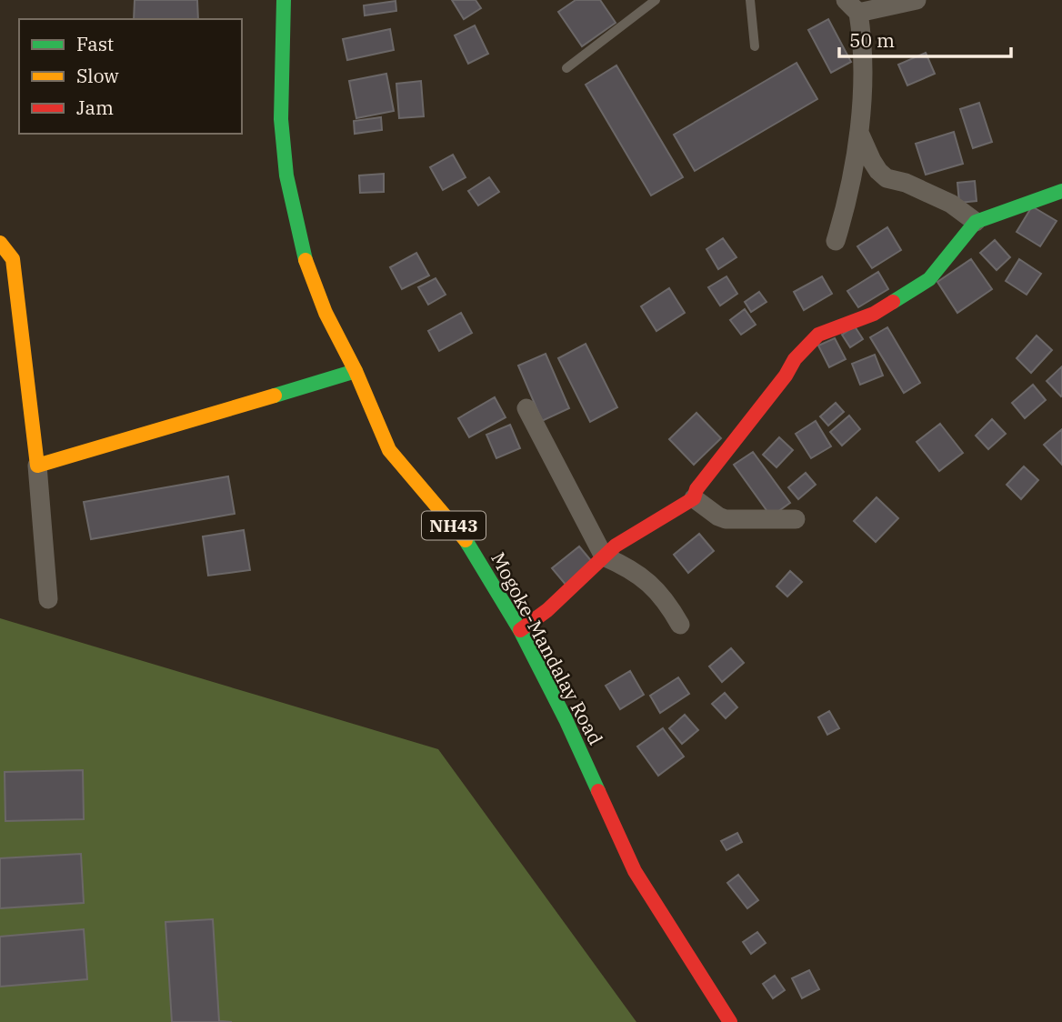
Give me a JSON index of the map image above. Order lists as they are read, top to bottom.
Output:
{
  "streets": {
    "main road": ["NH43", "Mogoke-Mandalay Road"]
  },
  "legend": ["Fast", "Slow", "Jam"],
  "scale_bar": "50 m"
}
